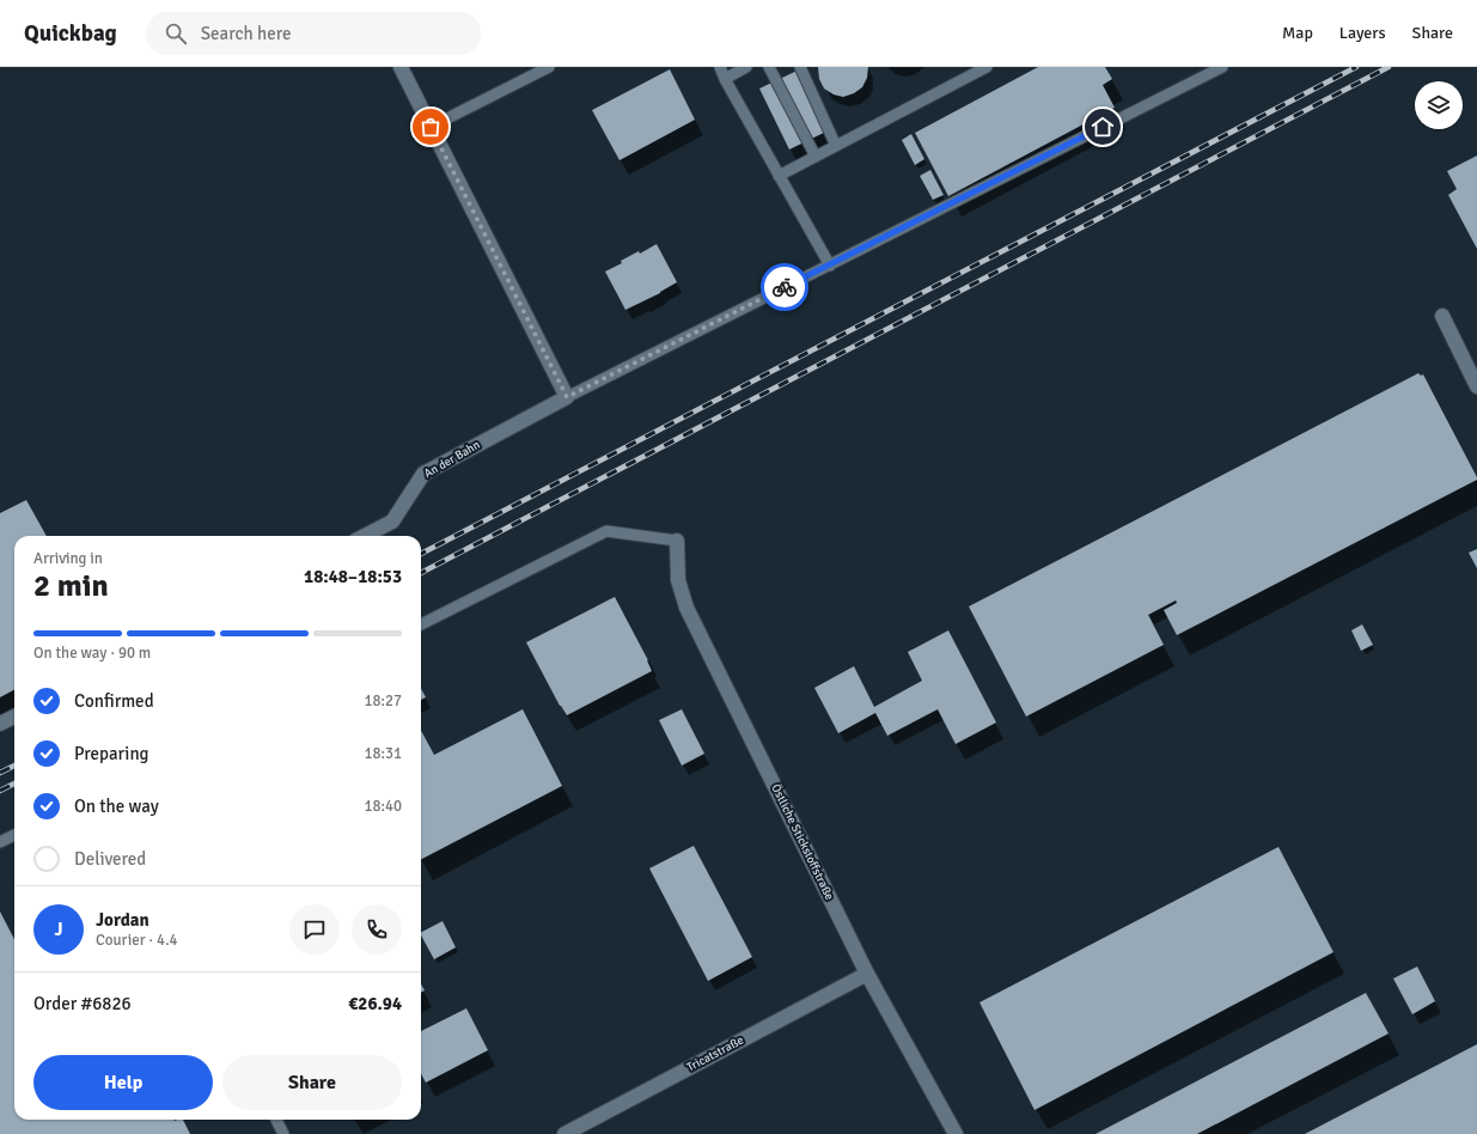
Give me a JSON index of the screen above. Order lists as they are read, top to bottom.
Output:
{
  "streets": {
    "street": ["An der Bahn", "Östliche Stickstoffstraße", "Tricatstraße"]
  },
  "crossings": [
    ["Östliche Stickstoffstraße", "Tricatstraße"]
  ],
  "page": {
    "header": "Quickbag",
    "search": "Search here",
    "nav": ["Map", "Layers", "Share"],
    "heading": ["2 min", "Arriving in", "18:48–18:53"],
    "panel": [
      "Jordan",
      "Courier · 4.4",
      "Order #6826",
      "€26.94"
    ],
    "bar": "On the way · 90 m",
    "list": [
      ["Confirmed", "18:27"],
      ["Preparing", "18:31"],
      ["On the way", "18:40"],
      "Delivered"
    ],
    "round": "J",
    "buttons": ["Help", "Share"]
  }
}
